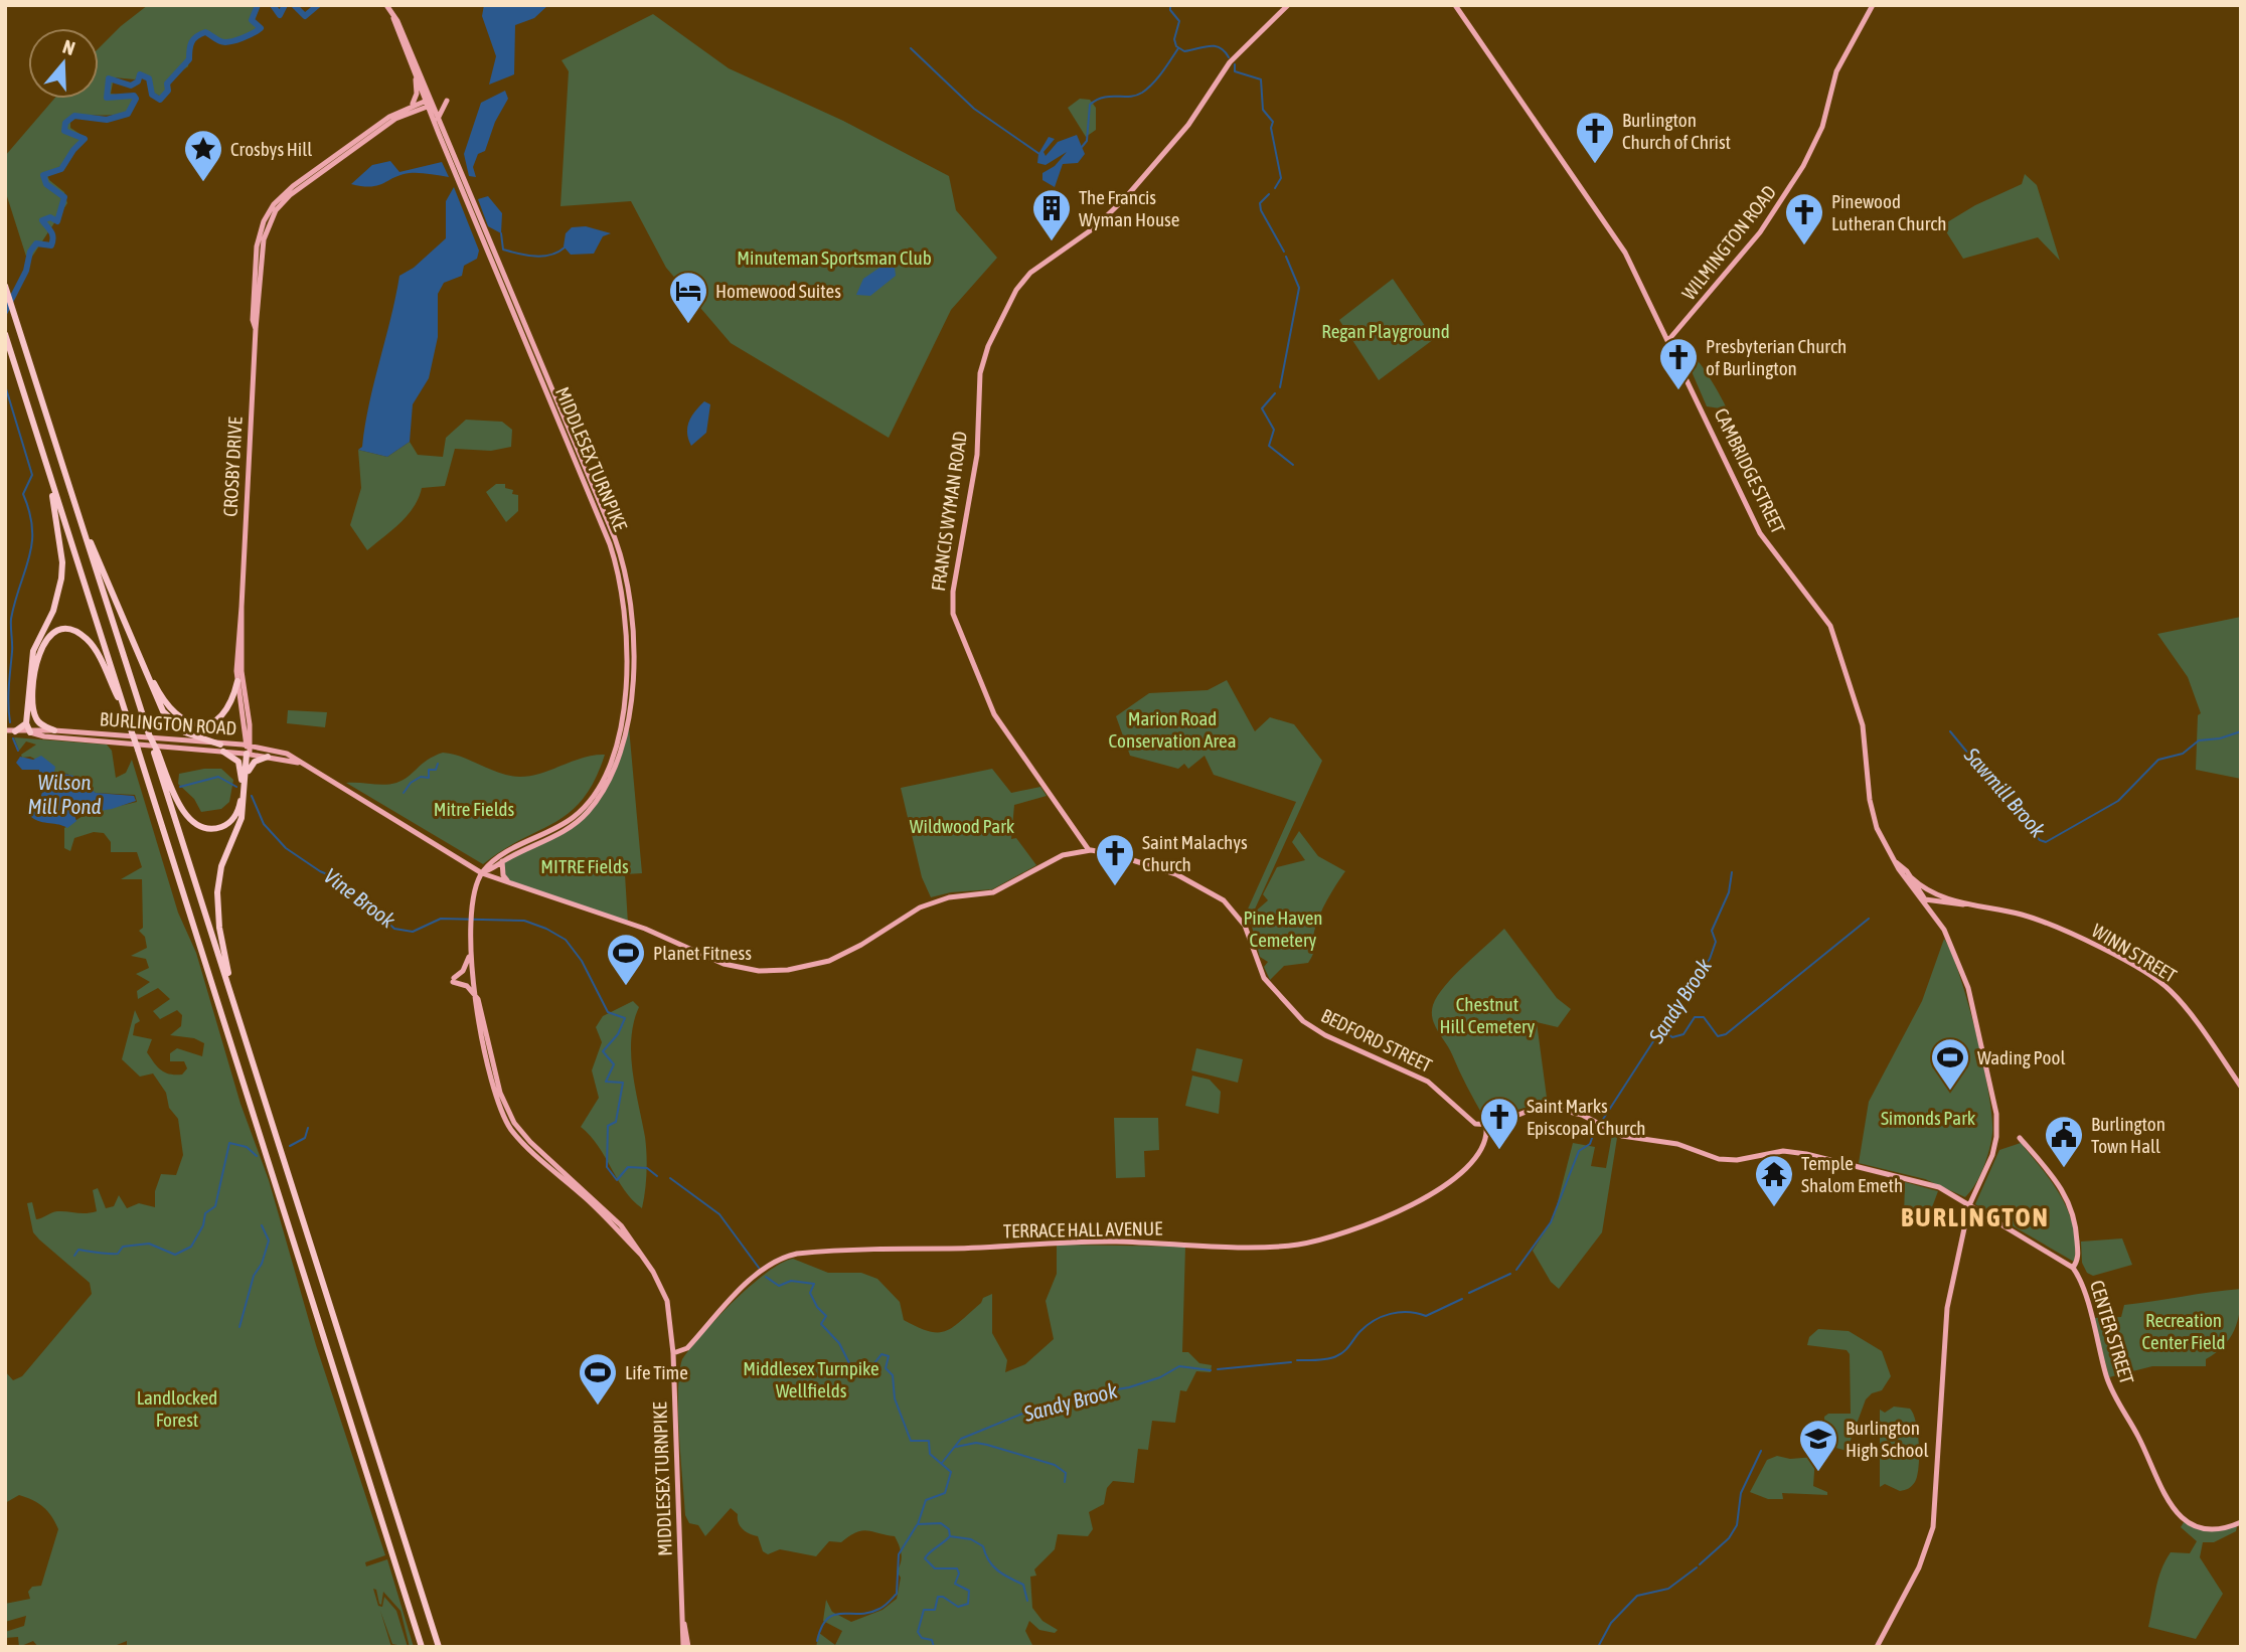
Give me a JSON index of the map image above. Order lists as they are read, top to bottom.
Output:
{
  "streets": {
    "main road": [
      "WILMINGTON ROAD",
      "MIDDLESEX TURNPIKE",
      "CROSBY DRIVE",
      "CAMBRIDGE STREET",
      "FRANCIS WYMAN ROAD",
      "BURLINGTON ROAD",
      "WINN STREET",
      "BEDFORD STREET",
      "TERRACE HALL AVENUE",
      "CENTER STREET"
    ]
  },
  "crossings": [
    ["WILMINGTON ROAD", "CAMBRIDGE STREET"],
    ["MIDDLESEX TURNPIKE", "CROSBY DRIVE"],
    ["MIDDLESEX TURNPIKE", "BURLINGTON ROAD"],
    ["MIDDLESEX TURNPIKE", "BEDFORD STREET"],
    ["MIDDLESEX TURNPIKE", "TERRACE HALL AVENUE"],
    ["CROSBY DRIVE", "BURLINGTON ROAD"],
    ["CAMBRIDGE STREET", "WINN STREET"],
    ["FRANCIS WYMAN ROAD", "BEDFORD STREET"],
    ["BURLINGTON ROAD", "BEDFORD STREET"],
    ["BEDFORD STREET", "TERRACE HALL AVENUE"]
  ],
  "districts": ["BURLINGTON"],
  "water": [
    "Wilson Mill Pond",
    "Sawmill Brook",
    "Vine Brook",
    "Sandy Brook"
  ],
  "parks": [
    "Minuteman Sportsman Club",
    "Regan Playground",
    "Marion Road Conservation Area",
    "Mitre Fields",
    "Wildwood Park",
    "MITRE Fields",
    "Pine Haven Cemetery",
    "Chestnut Hill Cemetery",
    "Simonds Park",
    "Recreation Center Field",
    "Middlesex Turnpike Wellfields",
    "Landlocked Forest"
  ],
  "places": {
    "church": [
      "Burlington Church of Christ",
      "Pinewood Lutheran Church",
      "Presbyterian Church of Burlington",
      "Saint Malachys Church",
      "Saint Marks Episcopal Church"
    ],
    "place": ["Crosbys Hill"],
    "building": ["The Francis Wyman House"],
    "hotel": ["Homewood Suites"],
    "sports": ["Planet Fitness", "Wading Pool", "Life Time"],
    "public building": ["Burlington Town Hall"],
    "temple": ["Temple Shalom Emeth"],
    "school or university": ["Burlington High School"]
  },
  "north": "top"
}
